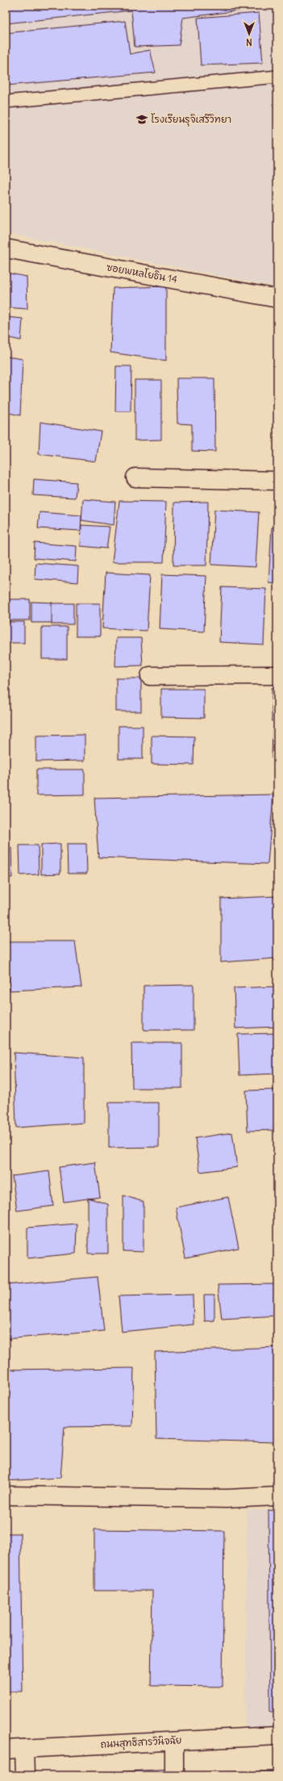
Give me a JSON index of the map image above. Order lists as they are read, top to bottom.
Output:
{
  "streets": {
    "street": ["ซอยพหลโยธิน 14", "ถนนสุทธิสารวินิจฉัย"]
  },
  "places": {
    "school or university": ["โรงเรียนรุจิเสรีวิทยา"]
  },
  "north": "bottom"
}
